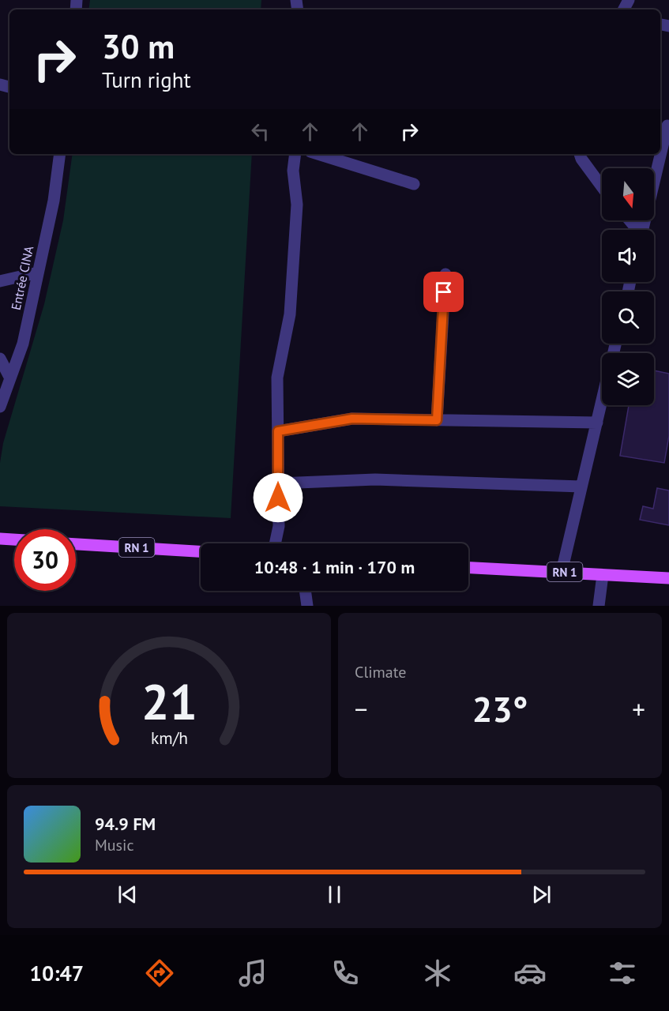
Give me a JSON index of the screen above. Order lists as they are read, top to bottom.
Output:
{
  "streets": {
    "main road": ["RN 1"],
    "street": ["Entrée CINA"]
  },
  "north": "bottom",
  "page": {
    "turn": ["30 m", "Turn right"],
    "limit": "30",
    "trip": "10:48 · 1 min · 170 m",
    "tile": "Climate",
    "heat": ["−", "23°", "+"],
    "song": ["94.9 FM", "Music"],
    "tabs": "10:47",
    "gauge": ["21", "km/h"]
  }
}
